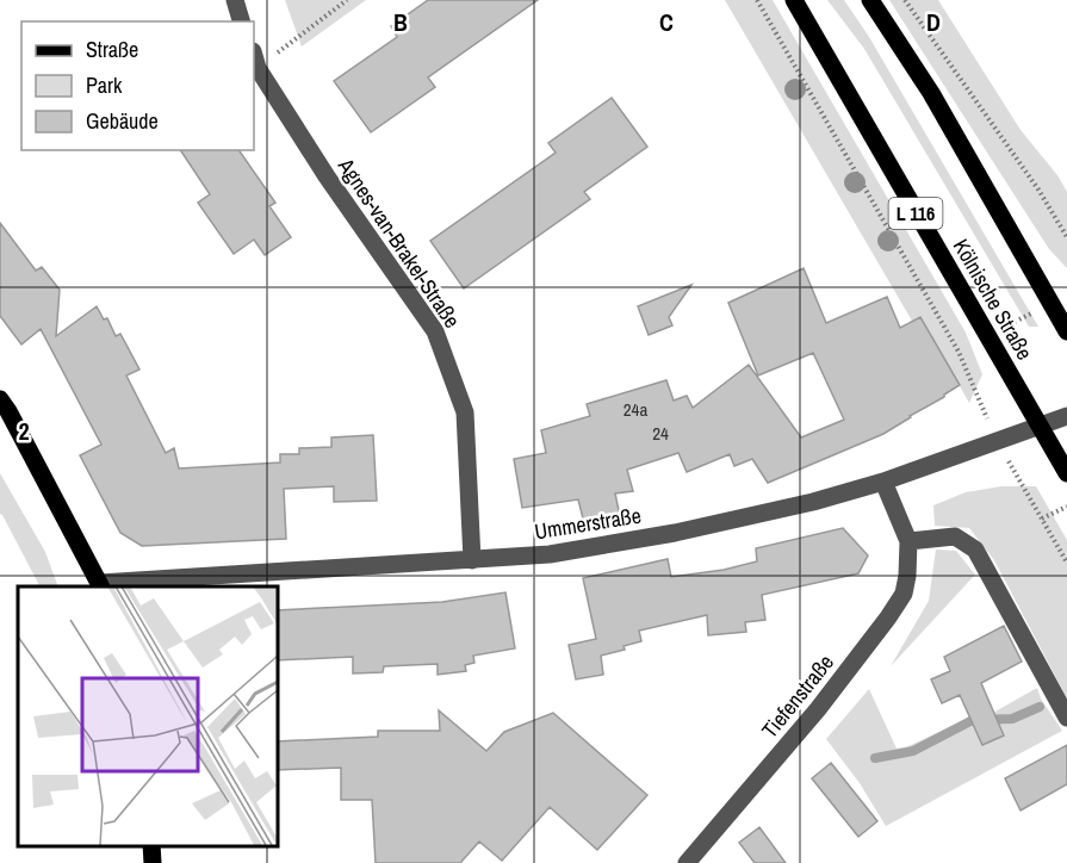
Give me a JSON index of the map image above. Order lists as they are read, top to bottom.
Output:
{
  "streets": {
    "main road": ["L 116", "Kölnische Straße"],
    "street": ["Agnes-van-Brakel-Straße", "Ummerstraße", "Tiefenstraße"]
  },
  "crossings": [
    ["Agnes-van-Brakel-Straße", "Ummerstraße"],
    ["Kölnische Straße", "Ummerstraße"],
    ["Ummerstraße", "Tiefenstraße"]
  ],
  "house_numbers": ["24a", "24"],
  "legend": ["Straße", "Park", "Gebäude"],
  "grid": {
    "columns": ["B", "C", "D"],
    "rows": ["2"]
  }
}
